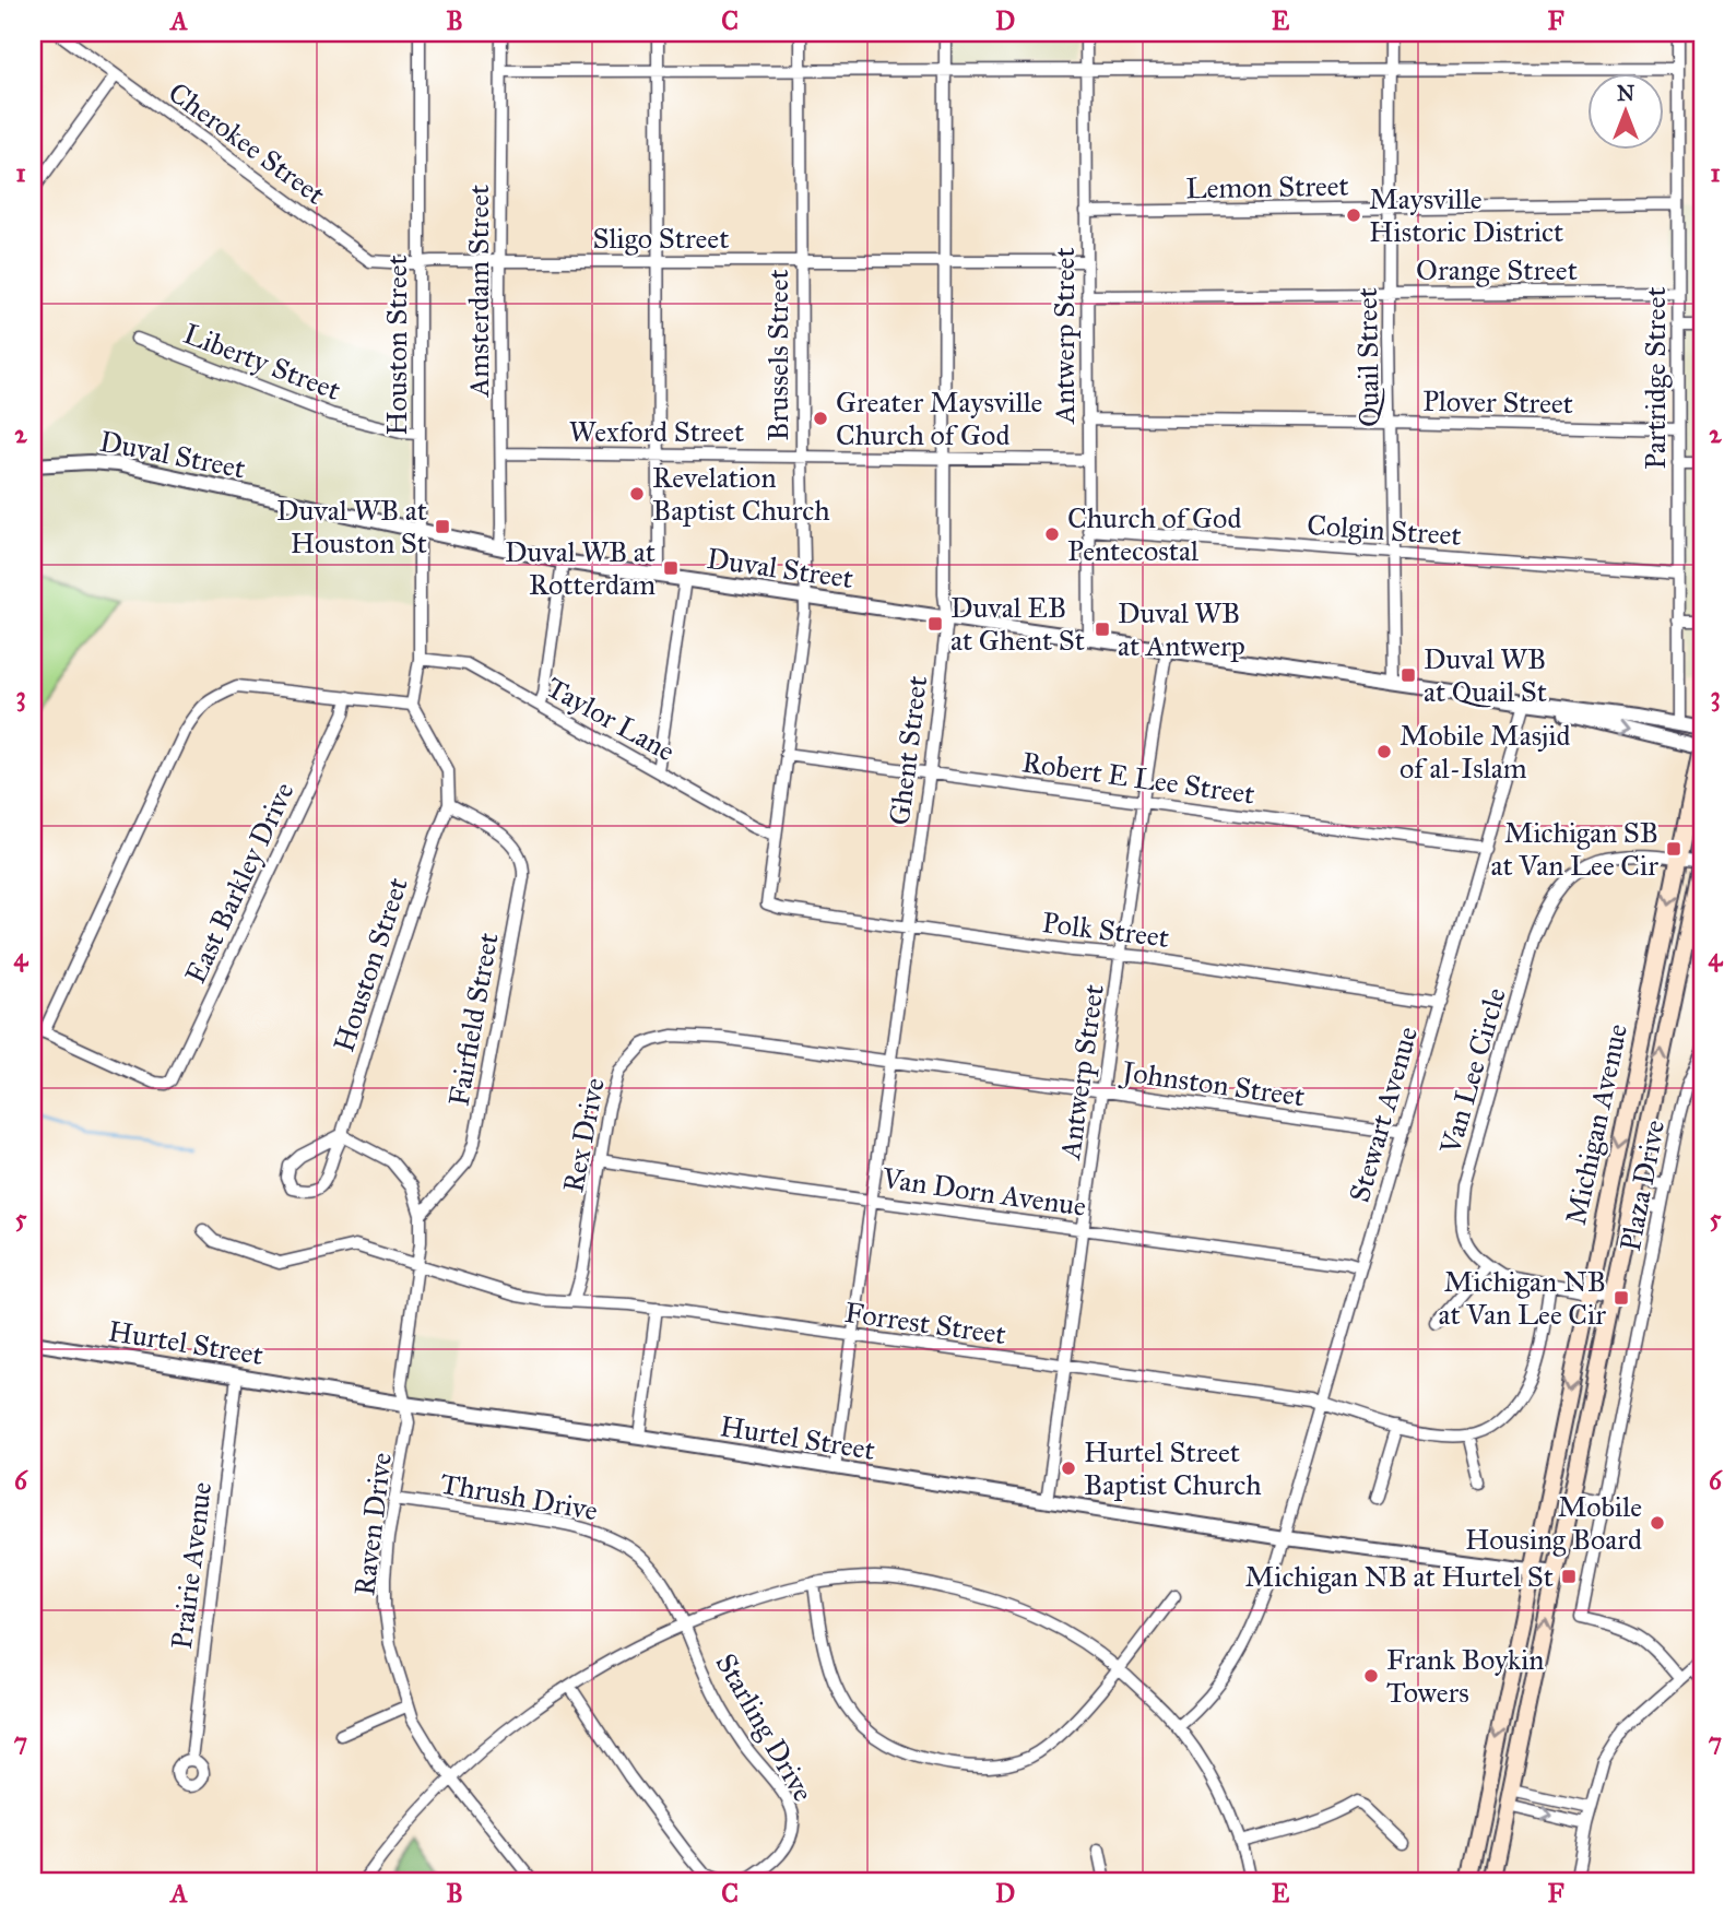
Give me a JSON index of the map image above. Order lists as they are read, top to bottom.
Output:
{
  "streets": {
    "main road": ["Michigan Avenue"],
    "street": [
      "Cherokee Street",
      "Lemon Street",
      "Sligo Street",
      "Orange Street",
      "Amsterdam Street",
      "Antwerp Street",
      "Houston Street",
      "Brussels Street",
      "Quail Street",
      "Liberty Street",
      "Partridge Street",
      "Plover Street",
      "Wexford Street",
      "Duval Street",
      "Colgin Street",
      "Taylor Lane",
      "Ghent Street",
      "Robert E Lee Street",
      "East Barkley Drive",
      "Polk Street",
      "Fairfield Street",
      "Van Lee Circle",
      "Johnston Street",
      "Stewart Avenue",
      "Rex Drive",
      "Plaza Drive",
      "Van Dorn Avenue",
      "Forrest Street",
      "Hurtel Street",
      "Thrush Drive",
      "Raven Drive",
      "Prairie Avenue",
      "Starling Drive"
    ]
  },
  "crossings": [
    ["Cherokee Street", "Sligo Street"],
    ["Cherokee Street", "Houston Street"],
    ["Lemon Street", "Antwerp Street"],
    ["Lemon Street", "Quail Street"],
    ["Lemon Street", "Partridge Street"],
    ["Sligo Street", "Amsterdam Street"],
    ["Sligo Street", "Antwerp Street"],
    ["Sligo Street", "Houston Street"],
    ["Sligo Street", "Brussels Street"],
    ["Sligo Street", "Ghent Street"],
    ["Orange Street", "Antwerp Street"],
    ["Orange Street", "Quail Street"],
    ["Orange Street", "Partridge Street"],
    ["Amsterdam Street", "Wexford Street"],
    ["Amsterdam Street", "Duval Street"],
    ["Antwerp Street", "Plover Street"],
    ["Antwerp Street", "Wexford Street"],
    ["Antwerp Street", "Duval Street"],
    ["Antwerp Street", "Colgin Street"],
    ["Antwerp Street", "Robert E Lee Street"],
    ["Antwerp Street", "Polk Street"],
    ["Antwerp Street", "Johnston Street"],
    ["Antwerp Street", "Van Dorn Avenue"],
    ["Antwerp Street", "Forrest Street"],
    ["Antwerp Street", "Hurtel Street"],
    ["Houston Street", "Liberty Street"],
    ["Houston Street", "Duval Street"],
    ["Houston Street", "Taylor Lane"],
    ["Houston Street", "Fairfield Street"],
    ["Brussels Street", "Wexford Street"],
    ["Brussels Street", "Duval Street"],
    ["Brussels Street", "Taylor Lane"],
    ["Brussels Street", "Robert E Lee Street"],
    ["Brussels Street", "Polk Street"],
    ["Quail Street", "Plover Street"],
    ["Quail Street", "Duval Street"],
    ["Quail Street", "Colgin Street"],
    ["Partridge Street", "Plover Street"],
    ["Partridge Street", "Duval Street"],
    ["Partridge Street", "Colgin Street"],
    ["Wexford Street", "Ghent Street"],
    ["Duval Street", "Ghent Street"],
    ["Duval Street", "Stewart Avenue"],
    ["Duval Street", "Michigan Avenue"],
    ["Ghent Street", "Robert E Lee Street"],
    ["Ghent Street", "Polk Street"],
    ["Ghent Street", "Johnston Street"],
    ["Ghent Street", "Van Dorn Avenue"],
    ["Ghent Street", "Forrest Street"],
    ["Ghent Street", "Hurtel Street"],
    ["Robert E Lee Street", "Stewart Avenue"],
    ["Polk Street", "Stewart Avenue"],
    ["Van Lee Circle", "Michigan Avenue"],
    ["Van Lee Circle", "Forrest Street"],
    ["Johnston Street", "Stewart Avenue"],
    ["Johnston Street", "Rex Drive"],
    ["Stewart Avenue", "Van Dorn Avenue"],
    ["Stewart Avenue", "Forrest Street"],
    ["Stewart Avenue", "Hurtel Street"],
    ["Michigan Avenue", "Hurtel Street"],
    ["Rex Drive", "Van Dorn Avenue"],
    ["Rex Drive", "Forrest Street"],
    ["Hurtel Street", "Raven Drive"],
    ["Hurtel Street", "Prairie Avenue"],
    ["Thrush Drive", "Raven Drive"],
    ["Thrush Drive", "Starling Drive"]
  ],
  "places": {
    "other": [
      "Maysville Historic District",
      "Greater Maysville Church of God",
      "Revelation Baptist Church",
      "Church of God Pentecostal",
      "Mobile Masjid of al-Islam",
      "Hurtel Street Baptist Church",
      "Mobile Housing Board",
      "Frank Boykin Towers"
    ],
    "transit": [
      "Duval WB at Houston St",
      "Duval WB at Rotterdam",
      "Duval EB at Ghent St",
      "Duval WB at Antwerp",
      "Duval WB at Quail St",
      "Michigan SB at Van Lee Cir",
      "Michigan NB at Van Lee Cir",
      "Michigan NB at Hurtel St"
    ]
  },
  "north": "top",
  "grid": {
    "columns": [
      "A",
      "B",
      "C",
      "D",
      "E",
      "F"
    ],
    "rows": [
      "1",
      "2",
      "3",
      "4",
      "5",
      "6",
      "7"
    ]
  }
}
